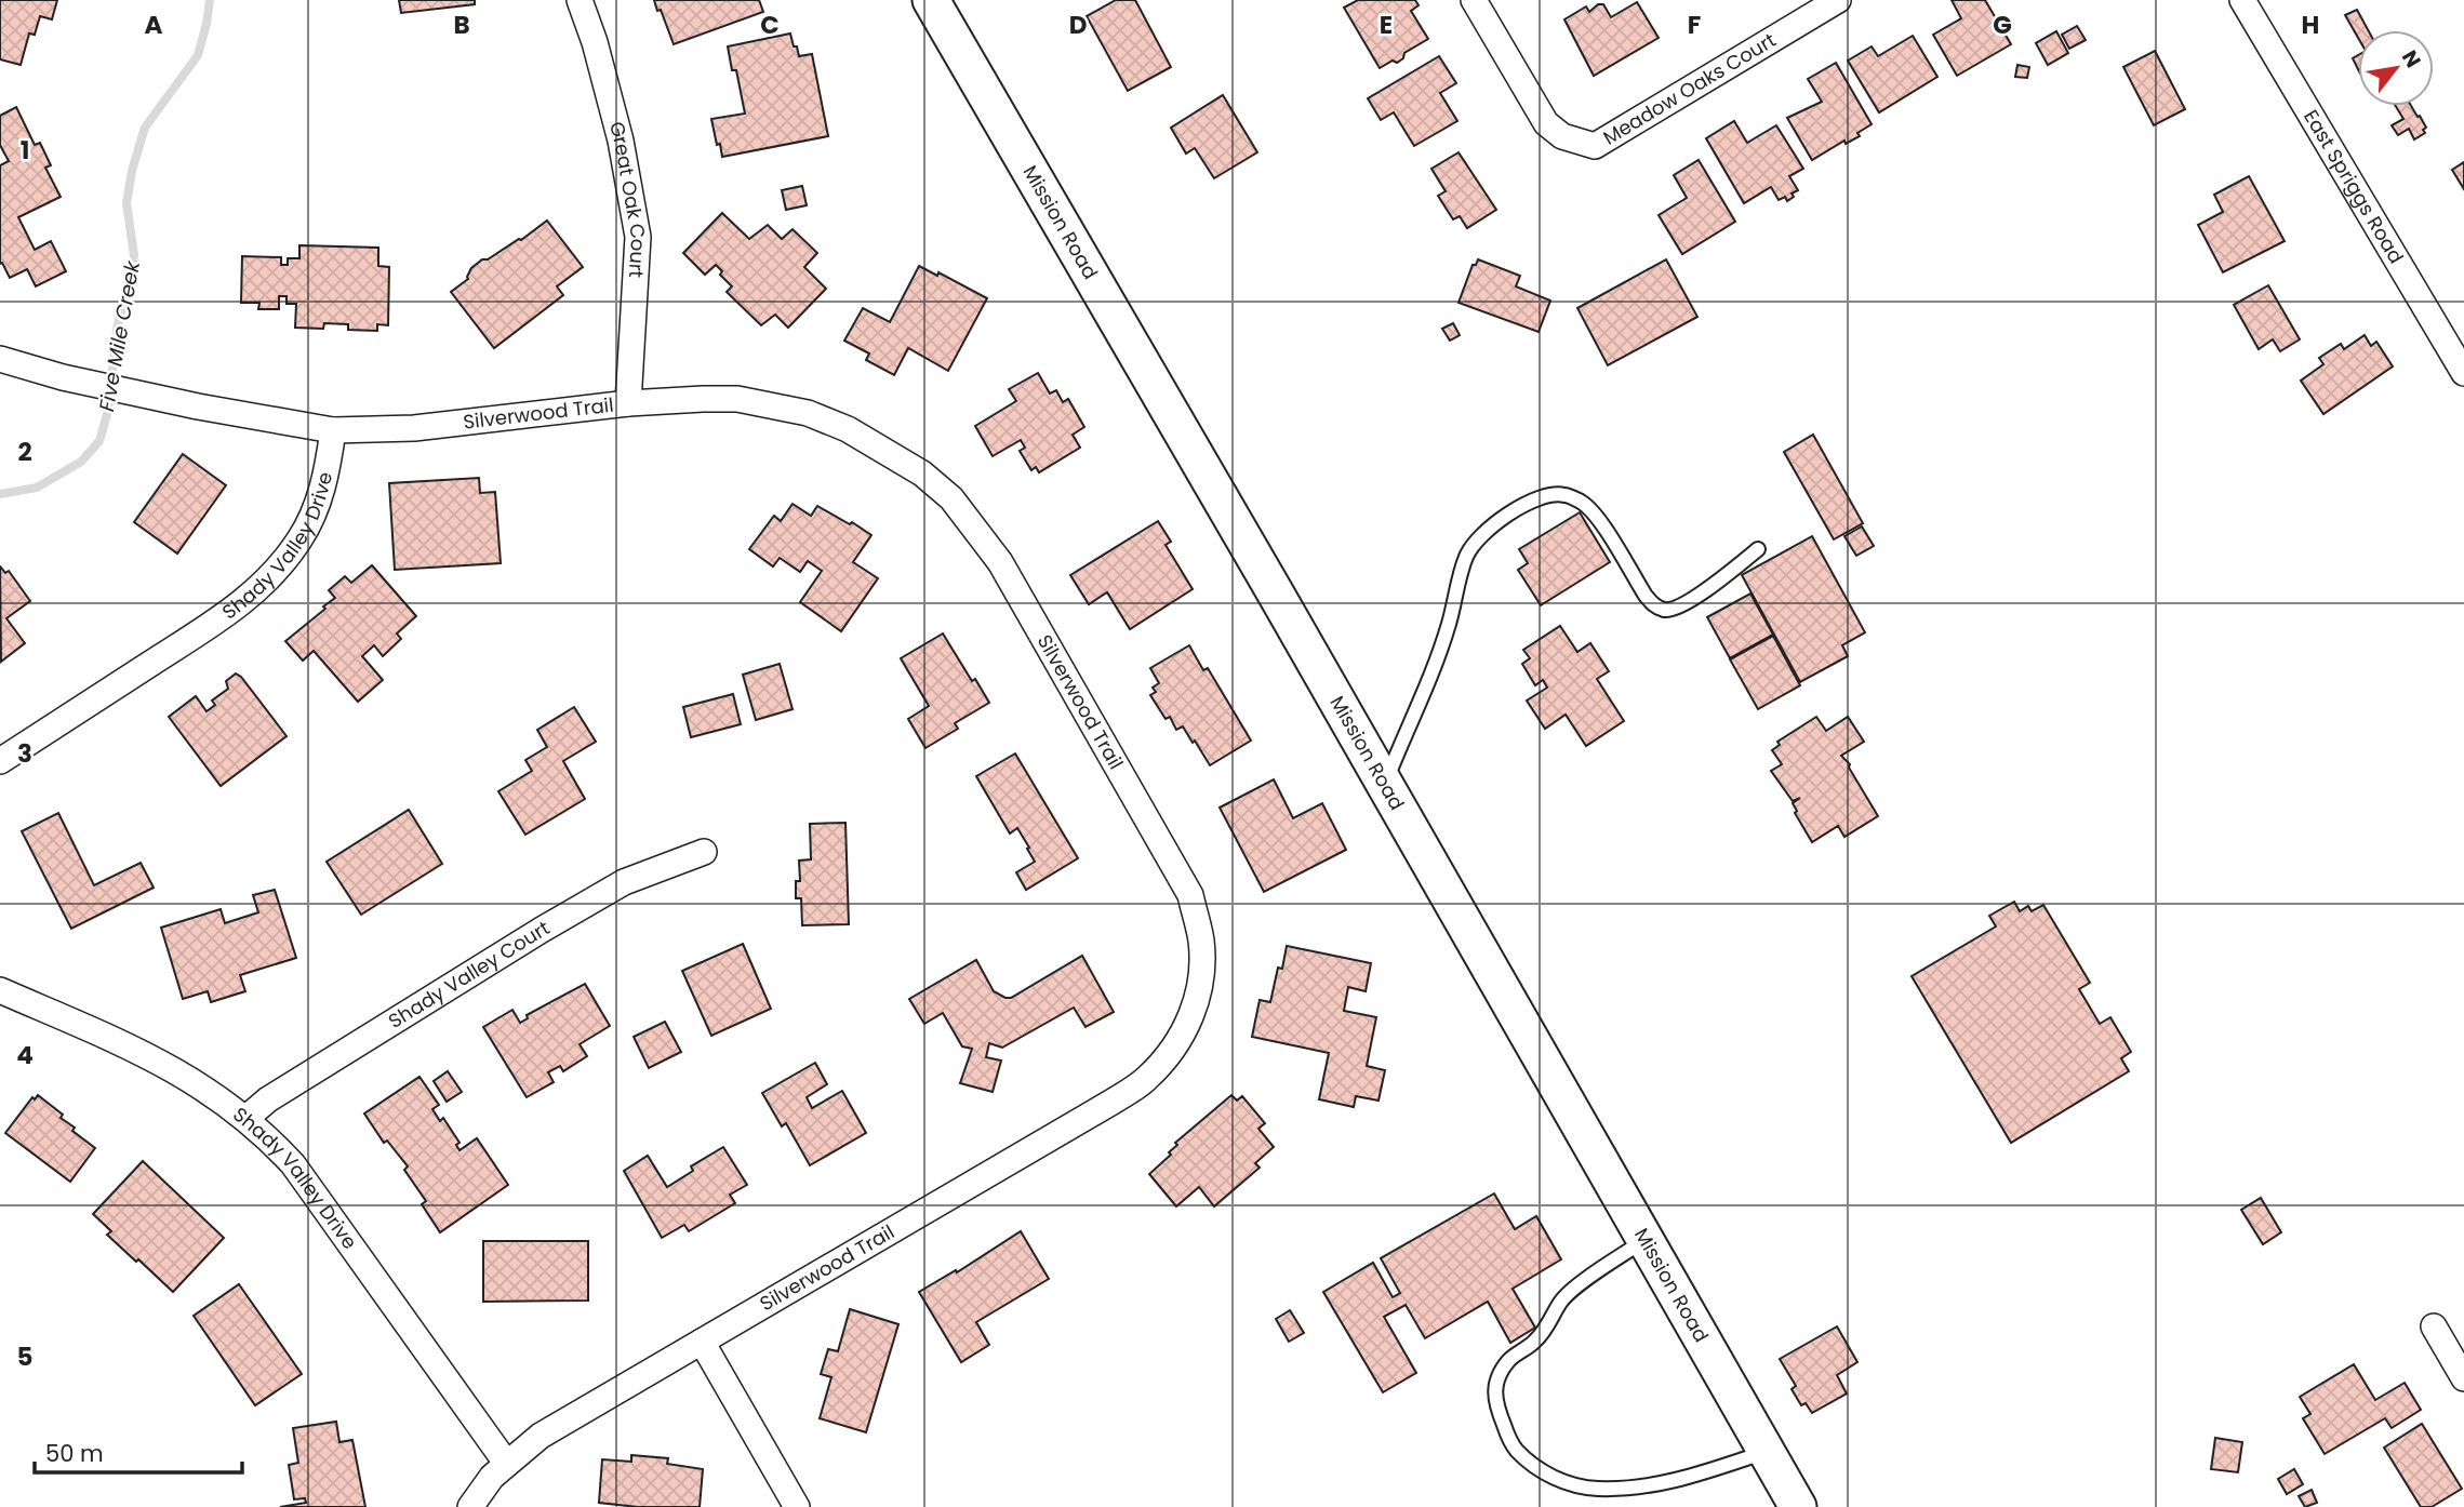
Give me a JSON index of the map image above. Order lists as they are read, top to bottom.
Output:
{
  "streets": {
    "street": [
      "Meadow Oaks Court",
      "East Spriggs Road",
      "Great Oak Court",
      "Mission Road",
      "Silverwood Trail",
      "Shady Valley Drive",
      "Shady Valley Court"
    ]
  },
  "crossings": [
    ["Great Oak Court", "Silverwood Trail"],
    ["Silverwood Trail", "Shady Valley Drive"],
    ["Shady Valley Drive", "Shady Valley Court"]
  ],
  "water": ["Five Mile Creek"],
  "scale_bar": "50 m",
  "north": "top right",
  "grid": {
    "columns": [
      "A",
      "B",
      "C",
      "D",
      "E",
      "F",
      "G",
      "H"
    ],
    "rows": [
      "1",
      "2",
      "3",
      "4",
      "5"
    ]
  }
}
